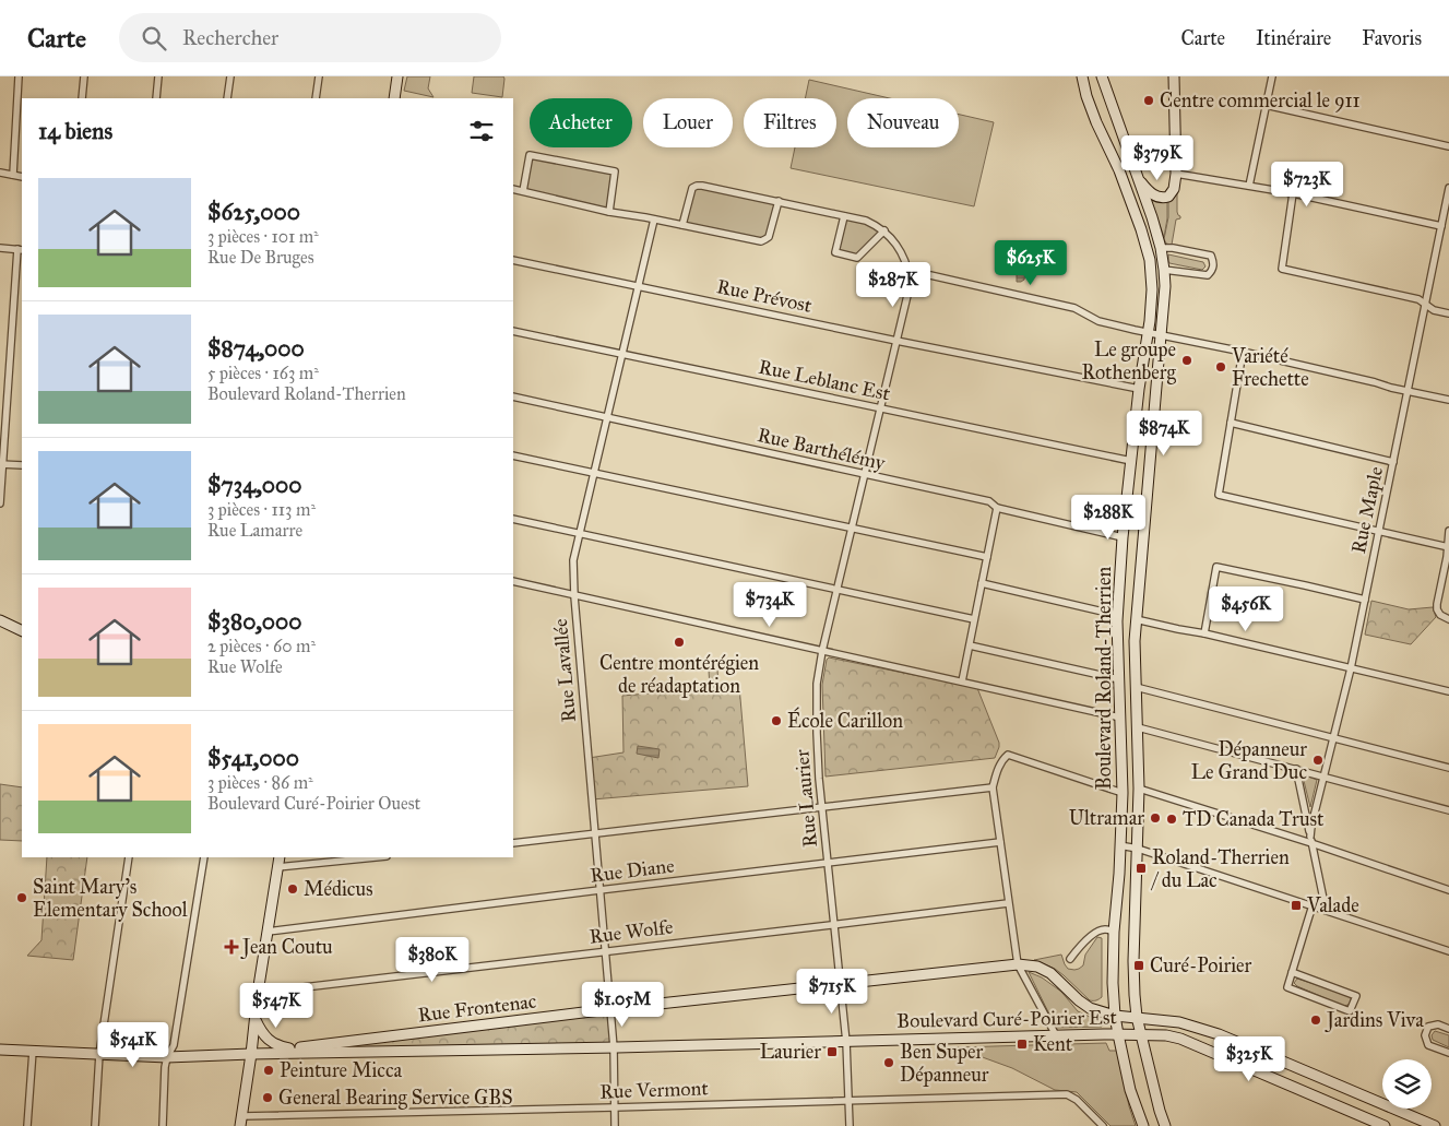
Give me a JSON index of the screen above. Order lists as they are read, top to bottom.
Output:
{
  "streets": {
    "main road": ["Boulevard Roland-Therrien", "Rue Frontenac", "Boulevard Curé-Poirier Est"],
    "street": [
      "Rue Prévost",
      "Rue Leblanc Est",
      "Rue Barthélémy",
      "Rue Maple",
      "Rue Lavallée",
      "Rue Laurier",
      "Rue Diane",
      "Rue Wolfe",
      "Rue Vermont"
    ]
  },
  "crossings": [
    ["Rue Prévost", "Rue Lavallée"],
    ["Rue Prévost", "Boulevard Roland-Therrien"],
    ["Rue Prévost", "Rue Laurier"],
    ["Rue Leblanc Est", "Rue Lavallée"],
    ["Rue Leblanc Est", "Boulevard Roland-Therrien"],
    ["Rue Leblanc Est", "Rue Laurier"],
    ["Rue Barthélémy", "Rue Lavallée"],
    ["Rue Barthélémy", "Boulevard Roland-Therrien"],
    ["Rue Barthélémy", "Rue Laurier"],
    ["Rue Lavallée", "Rue Diane"],
    ["Rue Lavallée", "Rue Wolfe"],
    ["Rue Lavallée", "Rue Frontenac"],
    ["Rue Lavallée", "Boulevard Curé-Poirier Est"],
    ["Rue Lavallée", "Rue Vermont"],
    ["Boulevard Roland-Therrien", "Rue Frontenac"],
    ["Boulevard Roland-Therrien", "Boulevard Curé-Poirier Est"],
    ["Rue Laurier", "Rue Diane"],
    ["Rue Laurier", "Rue Wolfe"],
    ["Rue Laurier", "Rue Frontenac"],
    ["Rue Laurier", "Boulevard Curé-Poirier Est"],
    ["Rue Laurier", "Rue Vermont"],
    ["Rue Frontenac", "Boulevard Curé-Poirier Est"]
  ],
  "places": {
    "other": [
      "Centre commercial le 911",
      "Le groupe Rothenberg",
      "Variété Frechette",
      "Centre montérégien de réadaptation",
      "École Carillon",
      "Dépanneur Le Grand Duc",
      "Ultramar",
      "TD Canada Trust",
      "Médicus",
      "Saint Mary’s Elementary School",
      "Jardins Viva",
      "Ben Super Dépanneur",
      "Peinture Micca",
      "General Bearing Service GBS"
    ],
    "transit": [
      "Roland-Therrien / du Lac",
      "Valade",
      "Curé-Poirier",
      "Kent",
      "Laurier"
    ],
    "health": ["Jean Coutu"]
  },
  "page": {
    "header": "Carte",
    "search": "Rechercher",
    "nav": ["Carte", "Itinéraire", "Favoris"],
    "chip": [
      "Acheter",
      "Louer",
      "Filtres",
      "Nouveau"
    ],
    "heading": "14 biens",
    "price": [
      "$379K",
      "$723K",
      "$625K",
      "$287K",
      "$874K",
      "$288K",
      "$734K",
      "$456K",
      "$380K",
      "$715K",
      "$1.05M",
      "$547K",
      "$541K",
      "$325K"
    ],
    "list": [
      {
        "name": "$625,000",
        "note": "3 pièces · 101 m² · Rue De Bruges"
      },
      {
        "name": "$874,000",
        "note": "5 pièces · 163 m² · Boulevard Roland-Therrien"
      },
      {
        "name": "$734,000",
        "note": "3 pièces · 113 m² · Rue Lamarre"
      },
      {
        "name": "$380,000",
        "note": "2 pièces · 60 m² · Rue Wolfe"
      },
      {
        "name": "$541,000",
        "note": "3 pièces · 86 m² · Boulevard Curé-Poirier Ouest"
      }
    ]
  }
}
